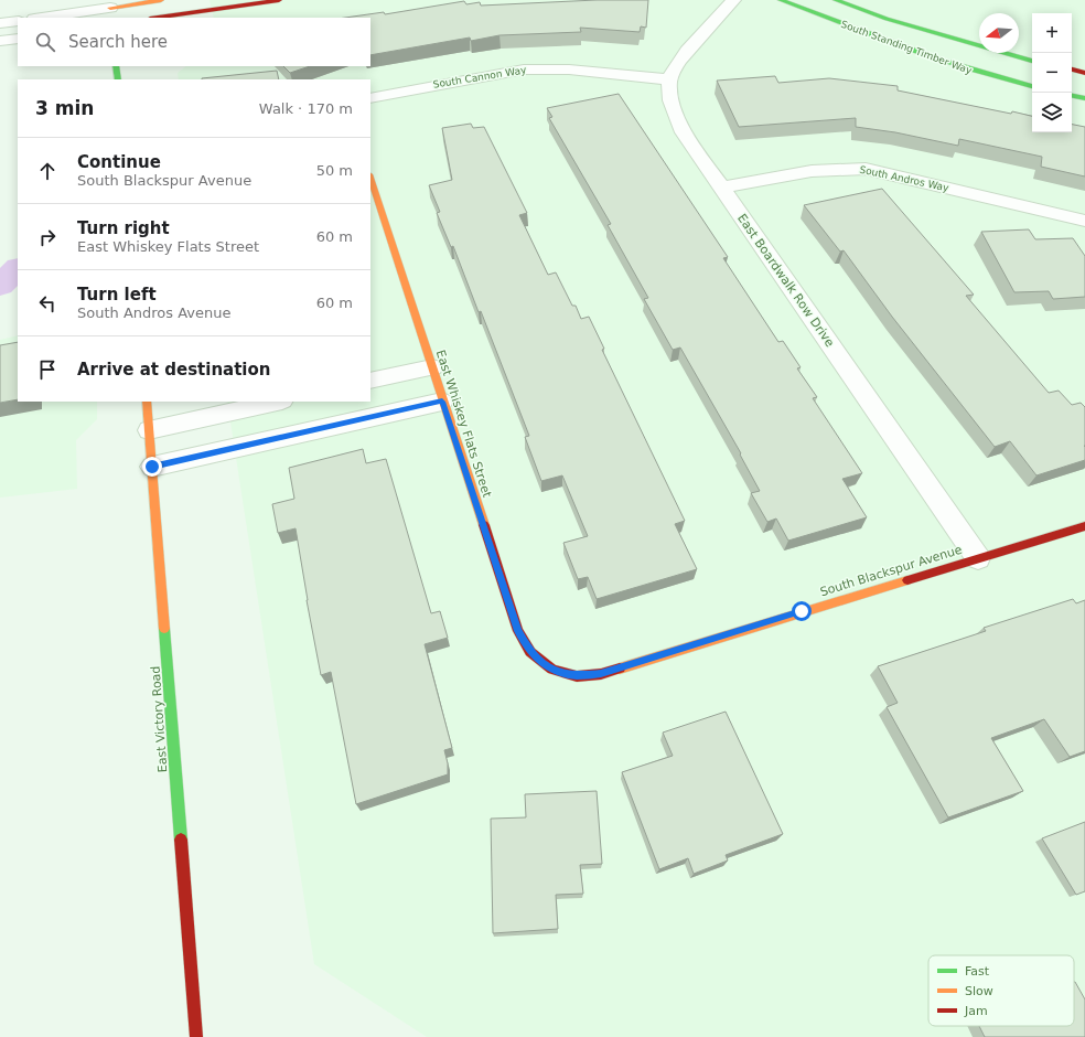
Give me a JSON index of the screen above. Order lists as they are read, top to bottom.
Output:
{
  "streets": {
    "street": [
      "South Standing Timber Way",
      "South Cannon Way",
      "South Andros Way",
      "East Boardwalk Row Drive",
      "East Whiskey Flats Street",
      "South Blackspur Avenue",
      "East Victory Road"
    ]
  },
  "crossings": [
    ["South Cannon Way", "East Boardwalk Row Drive"],
    ["South Andros Way", "East Boardwalk Row Drive"],
    ["East Boardwalk Row Drive", "South Blackspur Avenue"],
    ["East Whiskey Flats Street", "South Blackspur Avenue"]
  ],
  "legend": ["Fast", "Slow", "Jam"],
  "north": "left",
  "page": {
    "map_buttons": ["+", "−"],
    "search": "Search here",
    "heading": ["3 min", "Walk · 170 m"],
    "list": [
      ["Continue", "South Blackspur Avenue", "50 m"],
      ["Turn right", "East Whiskey Flats Street", "60 m"],
      ["Turn left", "South Andros Avenue", "60 m"],
      "Arrive at destination"
    ]
  }
}
